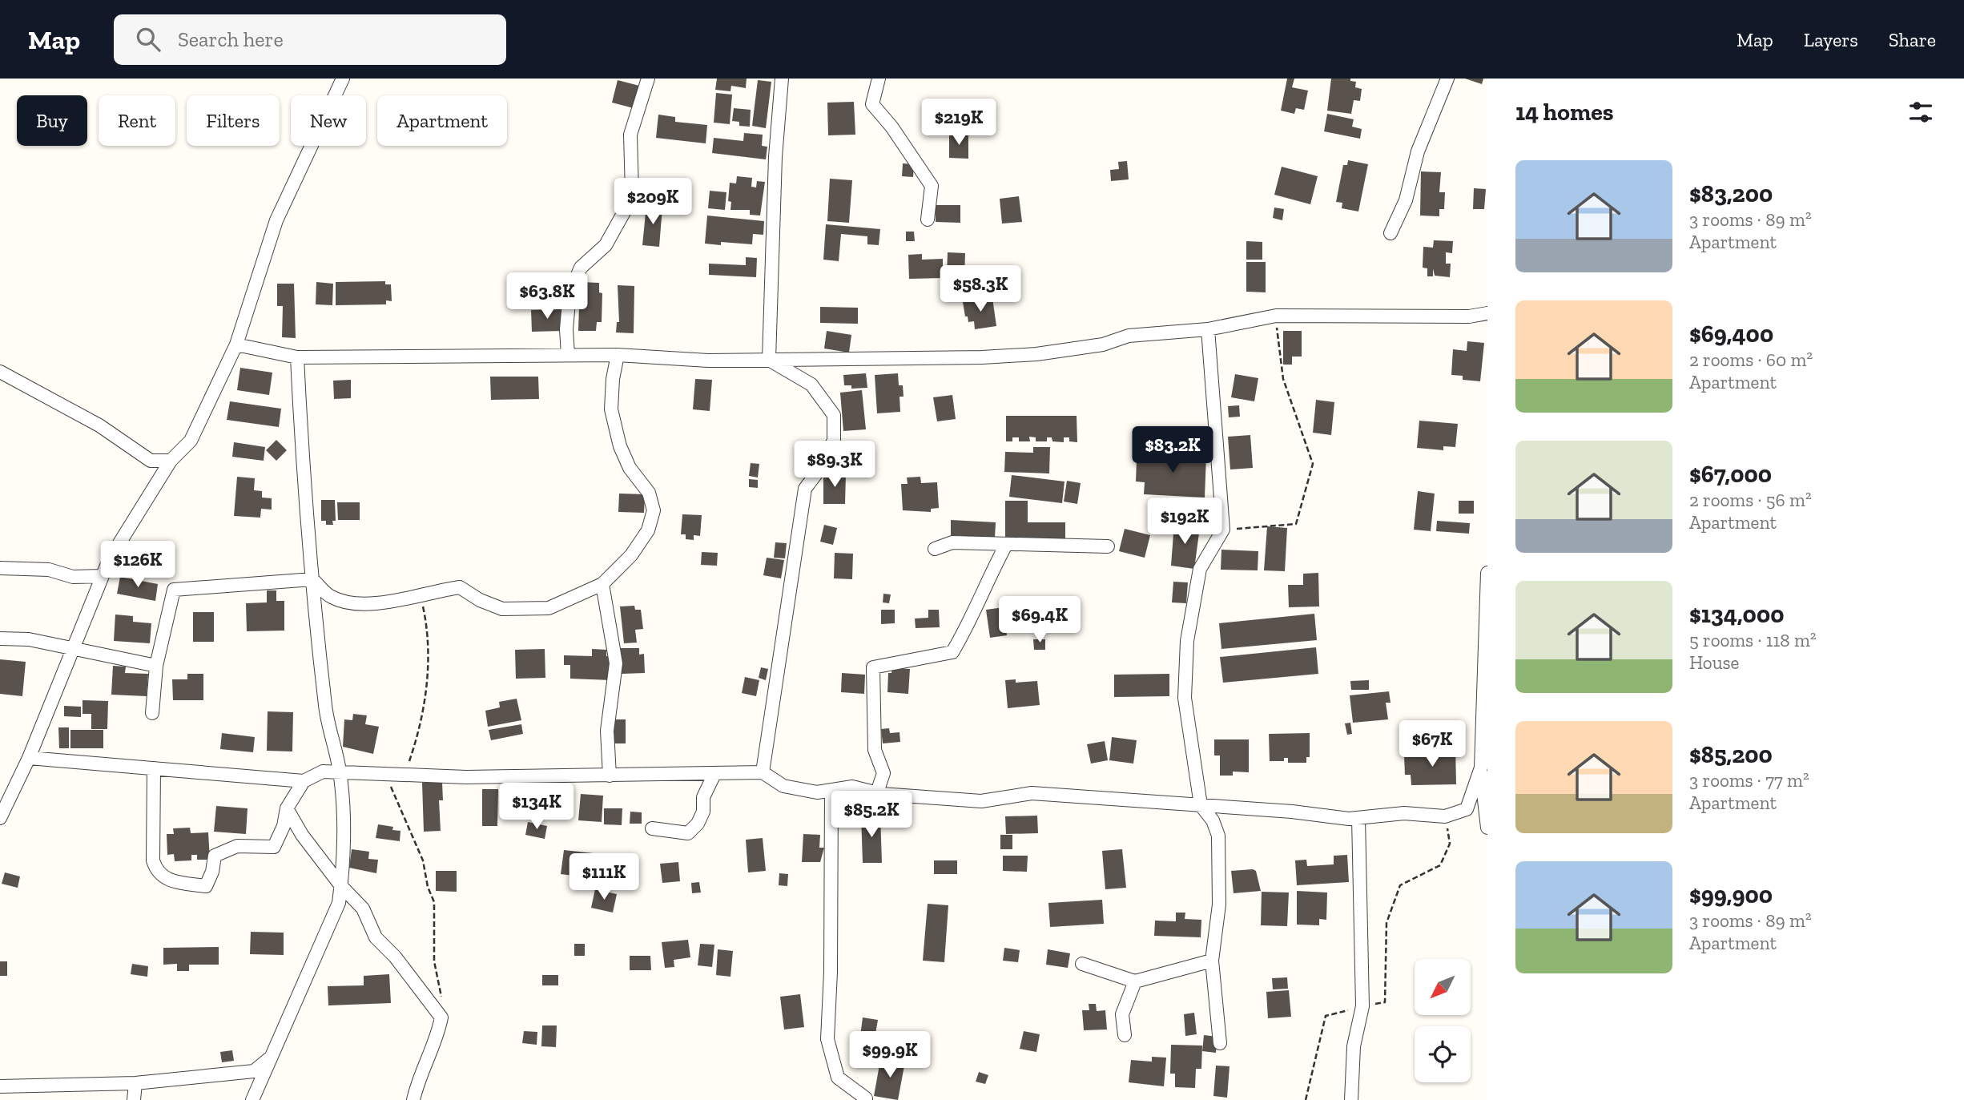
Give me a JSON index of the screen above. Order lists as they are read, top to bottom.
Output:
{
  "north": "bottom left",
  "page": {
    "header": "Map",
    "search": "Search here",
    "nav": ["Map", "Layers", "Share"],
    "heading": "14 homes",
    "chip": [
      "Buy",
      "Rent",
      "Filters",
      "New",
      "Apartment"
    ],
    "price": [
      "$219K",
      "$209K",
      "$58.3K",
      "$63.8K",
      "$83.2K",
      "$89.3K",
      "$192K",
      "$126K",
      "$69.4K",
      "$67K",
      "$134K",
      "$85.2K",
      "$111K",
      "$99.9K"
    ],
    "list": [
      {
        "name": "$83,200",
        "note": "3 rooms · 89 m² · Apartment"
      },
      {
        "name": "$69,400",
        "note": "2 rooms · 60 m² · Apartment"
      },
      {
        "name": "$67,000",
        "note": "2 rooms · 56 m² · Apartment"
      },
      {
        "name": "$134,000",
        "note": "5 rooms · 118 m² · House"
      },
      {
        "name": "$85,200",
        "note": "3 rooms · 77 m² · Apartment"
      },
      {
        "name": "$99,900",
        "note": "3 rooms · 89 m² · Apartment"
      }
    ]
  }
}
